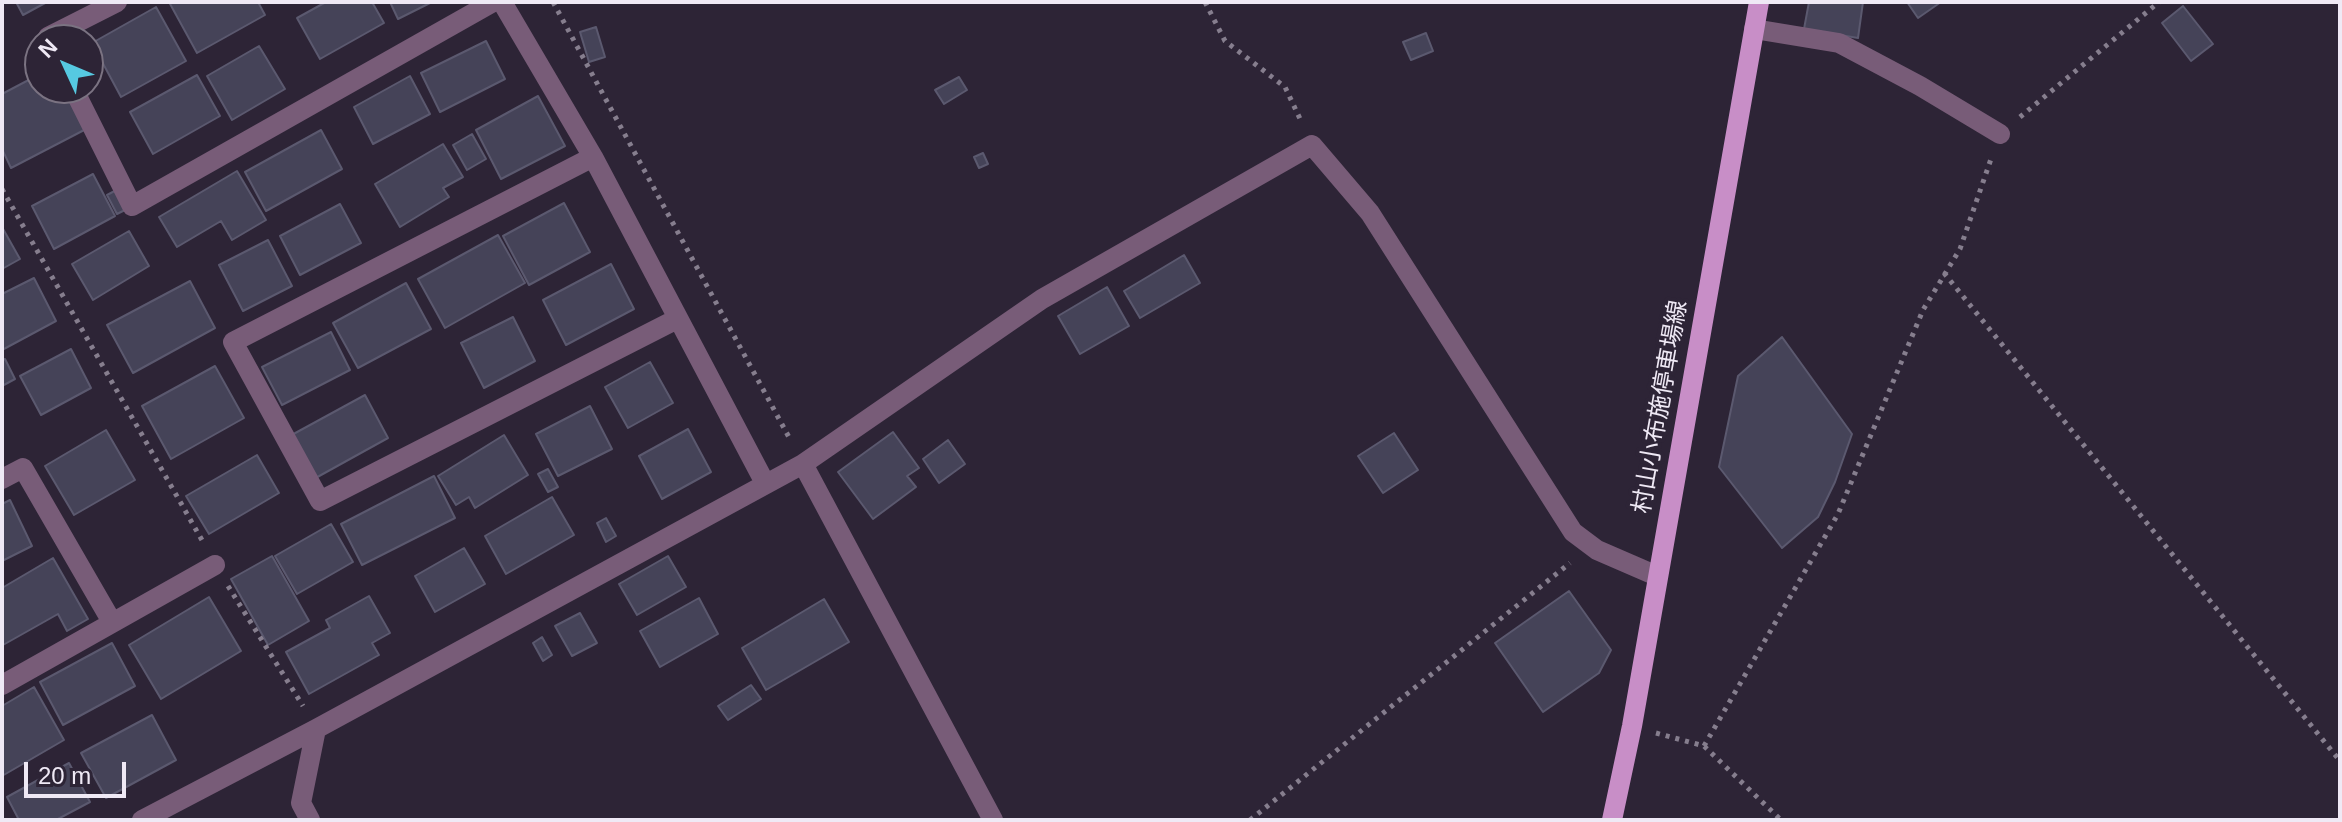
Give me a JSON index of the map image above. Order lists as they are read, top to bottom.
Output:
{
  "streets": {
    "main road": ["村山小布施停車場線"]
  },
  "scale_bar": "20 m",
  "north": "top left"
}
